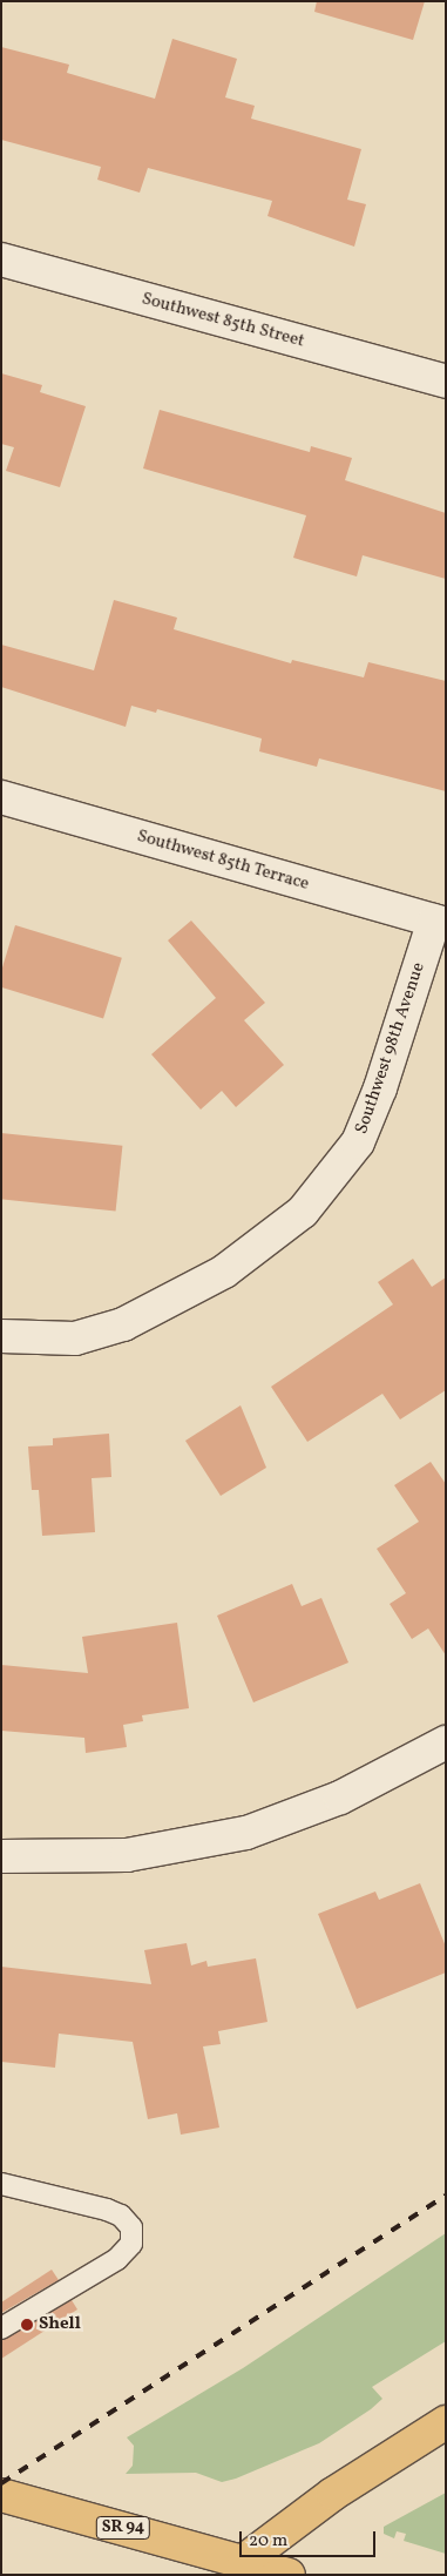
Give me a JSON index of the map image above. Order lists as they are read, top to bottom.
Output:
{
  "streets": {
    "main road": ["SR 94"],
    "street": ["Southwest 85th Street", "Southwest 85th Terrace", "Southwest 98th Avenue"]
  },
  "crossings": [
    ["Southwest 85th Terrace", "Southwest 98th Avenue"]
  ],
  "places": ["Shell"],
  "scale_bar": "20 m"
}
